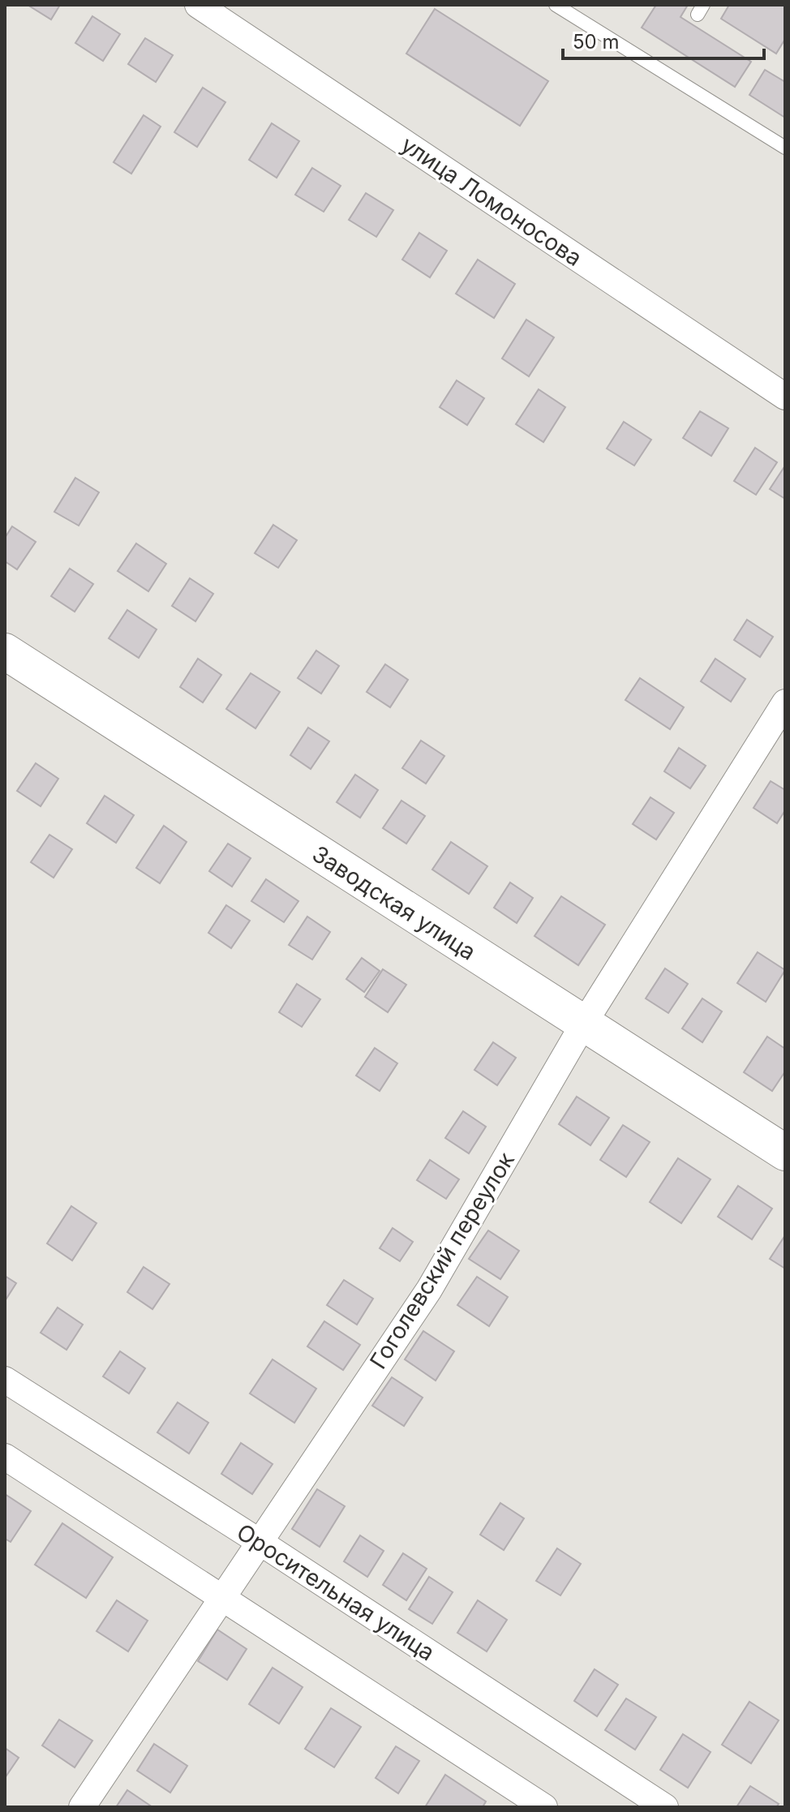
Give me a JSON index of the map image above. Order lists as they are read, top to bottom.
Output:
{
  "streets": {
    "main road": ["Заводская улица"],
    "street": ["улица Ломоносова", "Гоголевский переулок", "Оросительная улица"]
  },
  "crossings": [
    ["Заводская улица", "Гоголевский переулок"],
    ["Гоголевский переулок", "Оросительная улица"]
  ],
  "scale_bar": "50 m"
}
